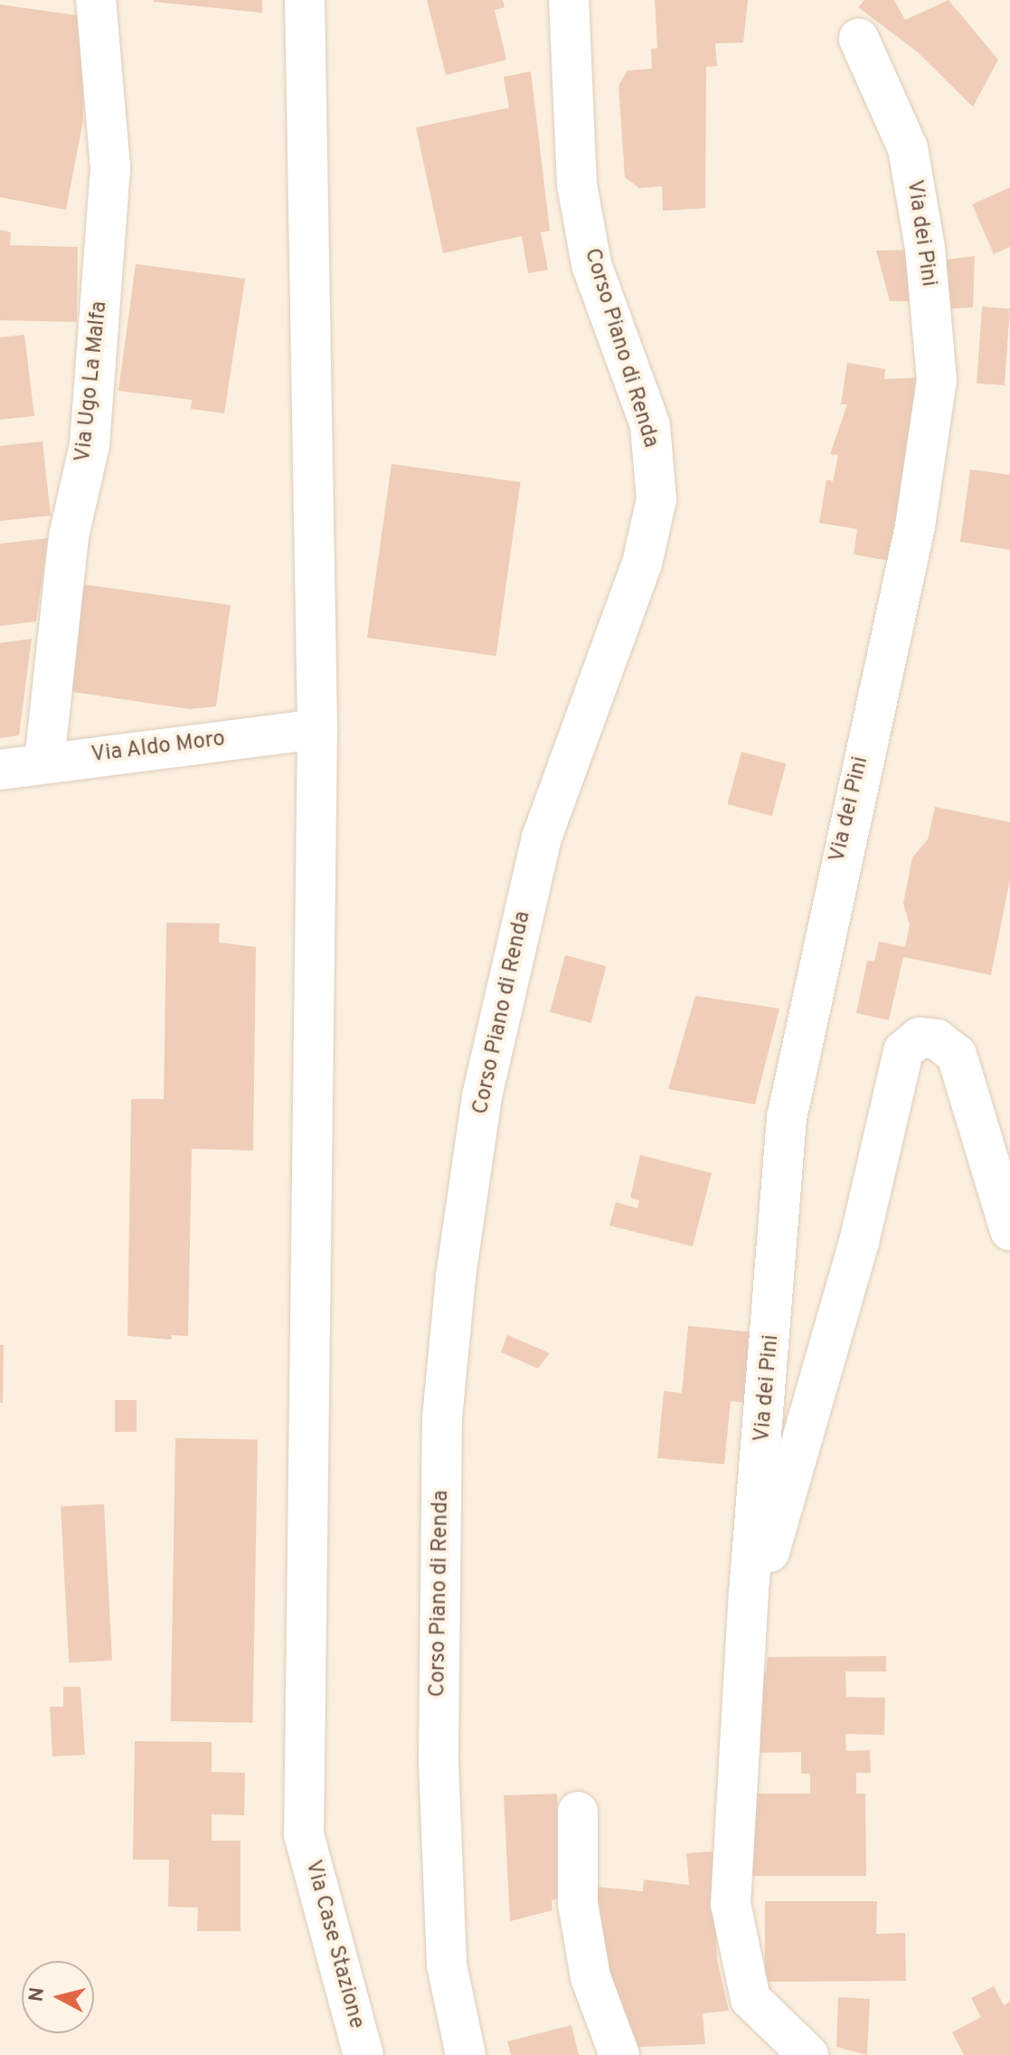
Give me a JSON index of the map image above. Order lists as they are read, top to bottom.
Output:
{
  "streets": {
    "street": [
      "Via dei Pini",
      "Corso Piano di Renda",
      "Via Ugo La Malfa",
      "Via Aldo Moro",
      "Via Case Stazione"
    ]
  },
  "crossings": [
    ["Via Ugo La Malfa", "Via Aldo Moro"],
    ["Via Aldo Moro", "Via Case Stazione"]
  ],
  "north": "left"
}
